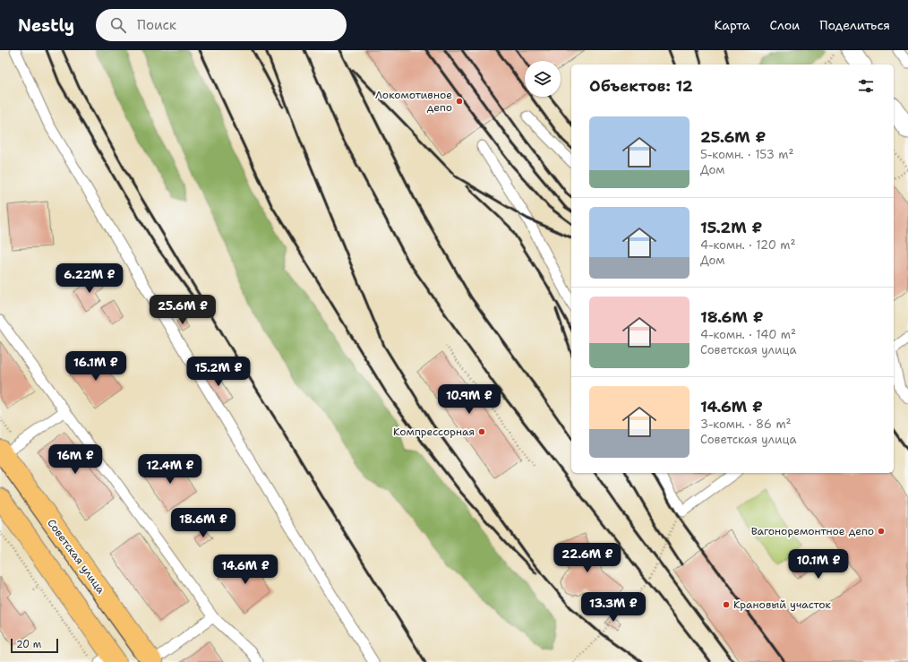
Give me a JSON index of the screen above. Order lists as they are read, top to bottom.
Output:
{
  "streets": {
    "main road": ["Советская улица"]
  },
  "places": [
    "Локомотивное депо",
    "Компрессорная",
    "Вагоноремонтное депо",
    "Крановый участок"
  ],
  "scale_bar": "20 m",
  "page": {
    "header": "Nestly",
    "search": "Поиск",
    "nav": ["Карта", "Слои", "Поделиться"],
    "heading": "Объектов: 12",
    "list": [
      {
        "name": "25.6M ₽",
        "note": "5-комн. · 153 m² · Дом"
      },
      {
        "name": "15.2M ₽",
        "note": "4-комн. · 120 m² · Дом"
      },
      {
        "name": "18.6M ₽",
        "note": "4-комн. · 140 m² · Советская улица"
      },
      {
        "name": "14.6M ₽",
        "note": "3-комн. · 86 m² · Советская улица"
      }
    ],
    "price": [
      "6.22M ₽",
      "25.6M ₽",
      "16.1M ₽",
      "15.2M ₽",
      "10.9M ₽",
      "16M ₽",
      "12.4M ₽",
      "18.6M ₽",
      "22.6M ₽",
      "10.1M ₽",
      "14.6M ₽",
      "13.3M ₽"
    ],
    "scale": "20 m"
  }
}
